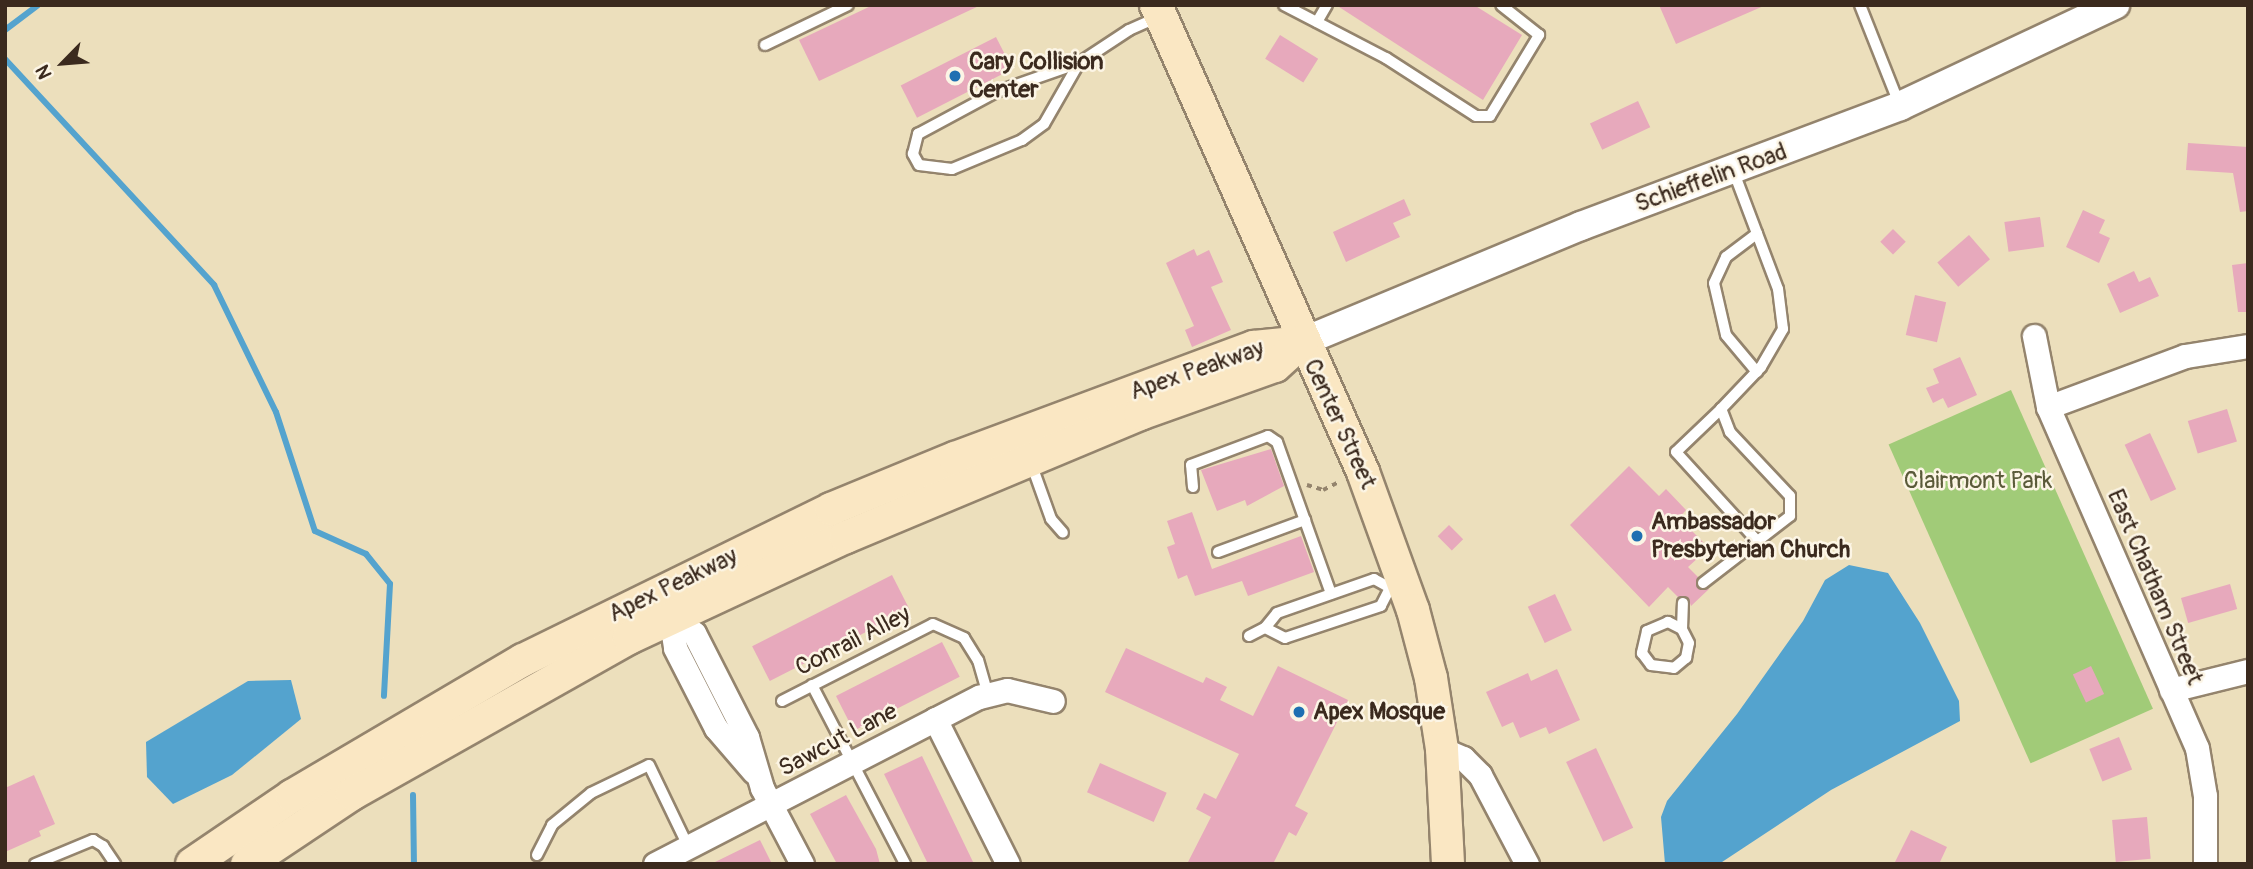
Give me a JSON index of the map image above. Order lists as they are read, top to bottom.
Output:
{
  "streets": {
    "main road": ["Apex Peakway", "Center Street"],
    "street": ["Schieffelin Road", "East Chatham Street", "Sawcut Lane"],
    "lane": ["Conrail Alley"]
  },
  "crossings": [
    ["Schieffelin Road", "Apex Peakway"],
    ["Schieffelin Road", "Center Street"],
    ["Apex Peakway", "Center Street"],
    ["Conrail Alley", "Sawcut Lane"]
  ],
  "parks": ["Clairmont Park"],
  "places": ["Cary Collision Center", "Ambassador Presbyterian Church", "Apex Mosque"],
  "north": "bottom left"
}
